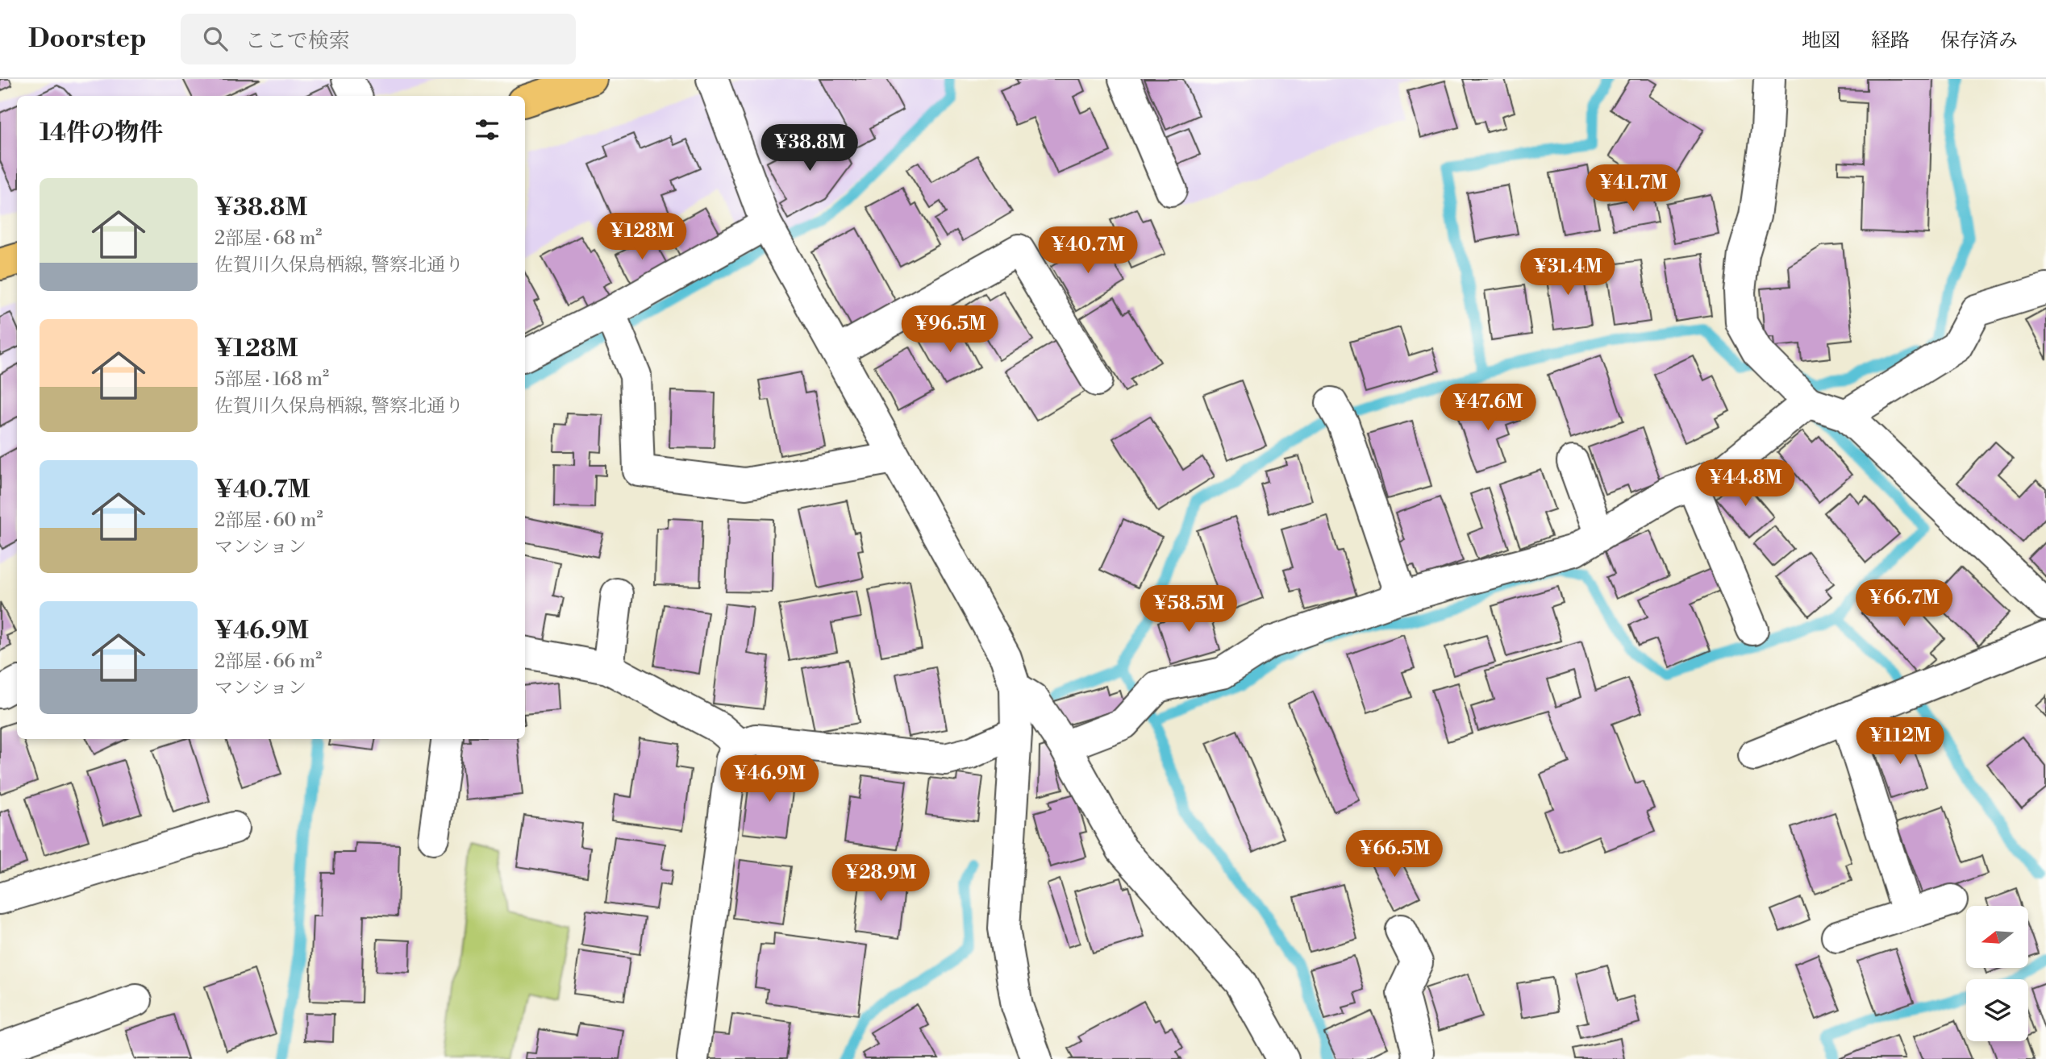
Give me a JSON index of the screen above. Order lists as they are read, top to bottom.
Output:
{
  "north": "left",
  "page": {
    "header": "Doorstep",
    "search": "ここで検索",
    "nav": ["地図", "経路", "保存済み"],
    "heading": "14件の物件",
    "price": [
      "¥38.8M",
      "¥41.7M",
      "¥128M",
      "¥40.7M",
      "¥31.4M",
      "¥96.5M",
      "¥47.6M",
      "¥44.8M",
      "¥66.7M",
      "¥58.5M",
      "¥112M",
      "¥46.9M",
      "¥66.5M",
      "¥28.9M"
    ],
    "list": [
      {
        "name": "¥38.8M",
        "note": "2部屋 · 68 m² · 佐賀川久保鳥栖線, 警察北通り"
      },
      {
        "name": "¥128M",
        "note": "5部屋 · 168 m² · 佐賀川久保鳥栖線, 警察北通り"
      },
      {
        "name": "¥40.7M",
        "note": "2部屋 · 60 m² · マンション"
      },
      {
        "name": "¥46.9M",
        "note": "2部屋 · 66 m² · マンション"
      }
    ]
  }
}
